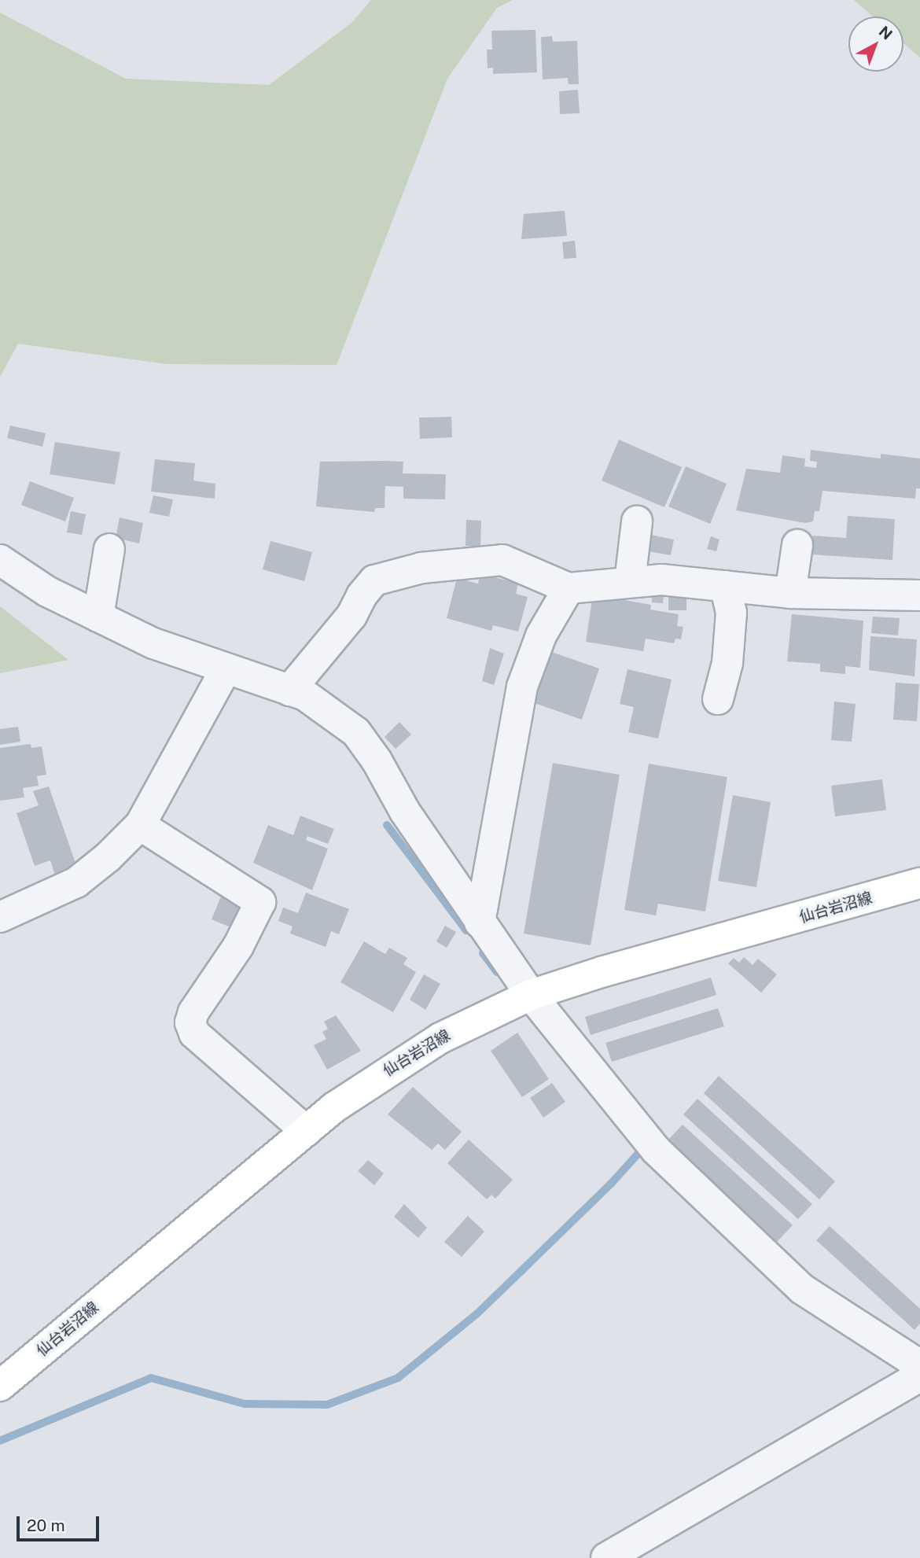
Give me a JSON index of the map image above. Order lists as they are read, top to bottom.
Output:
{
  "streets": {
    "main road": ["仙台岩沼線"]
  },
  "scale_bar": "20 m",
  "north": "top right"
}
